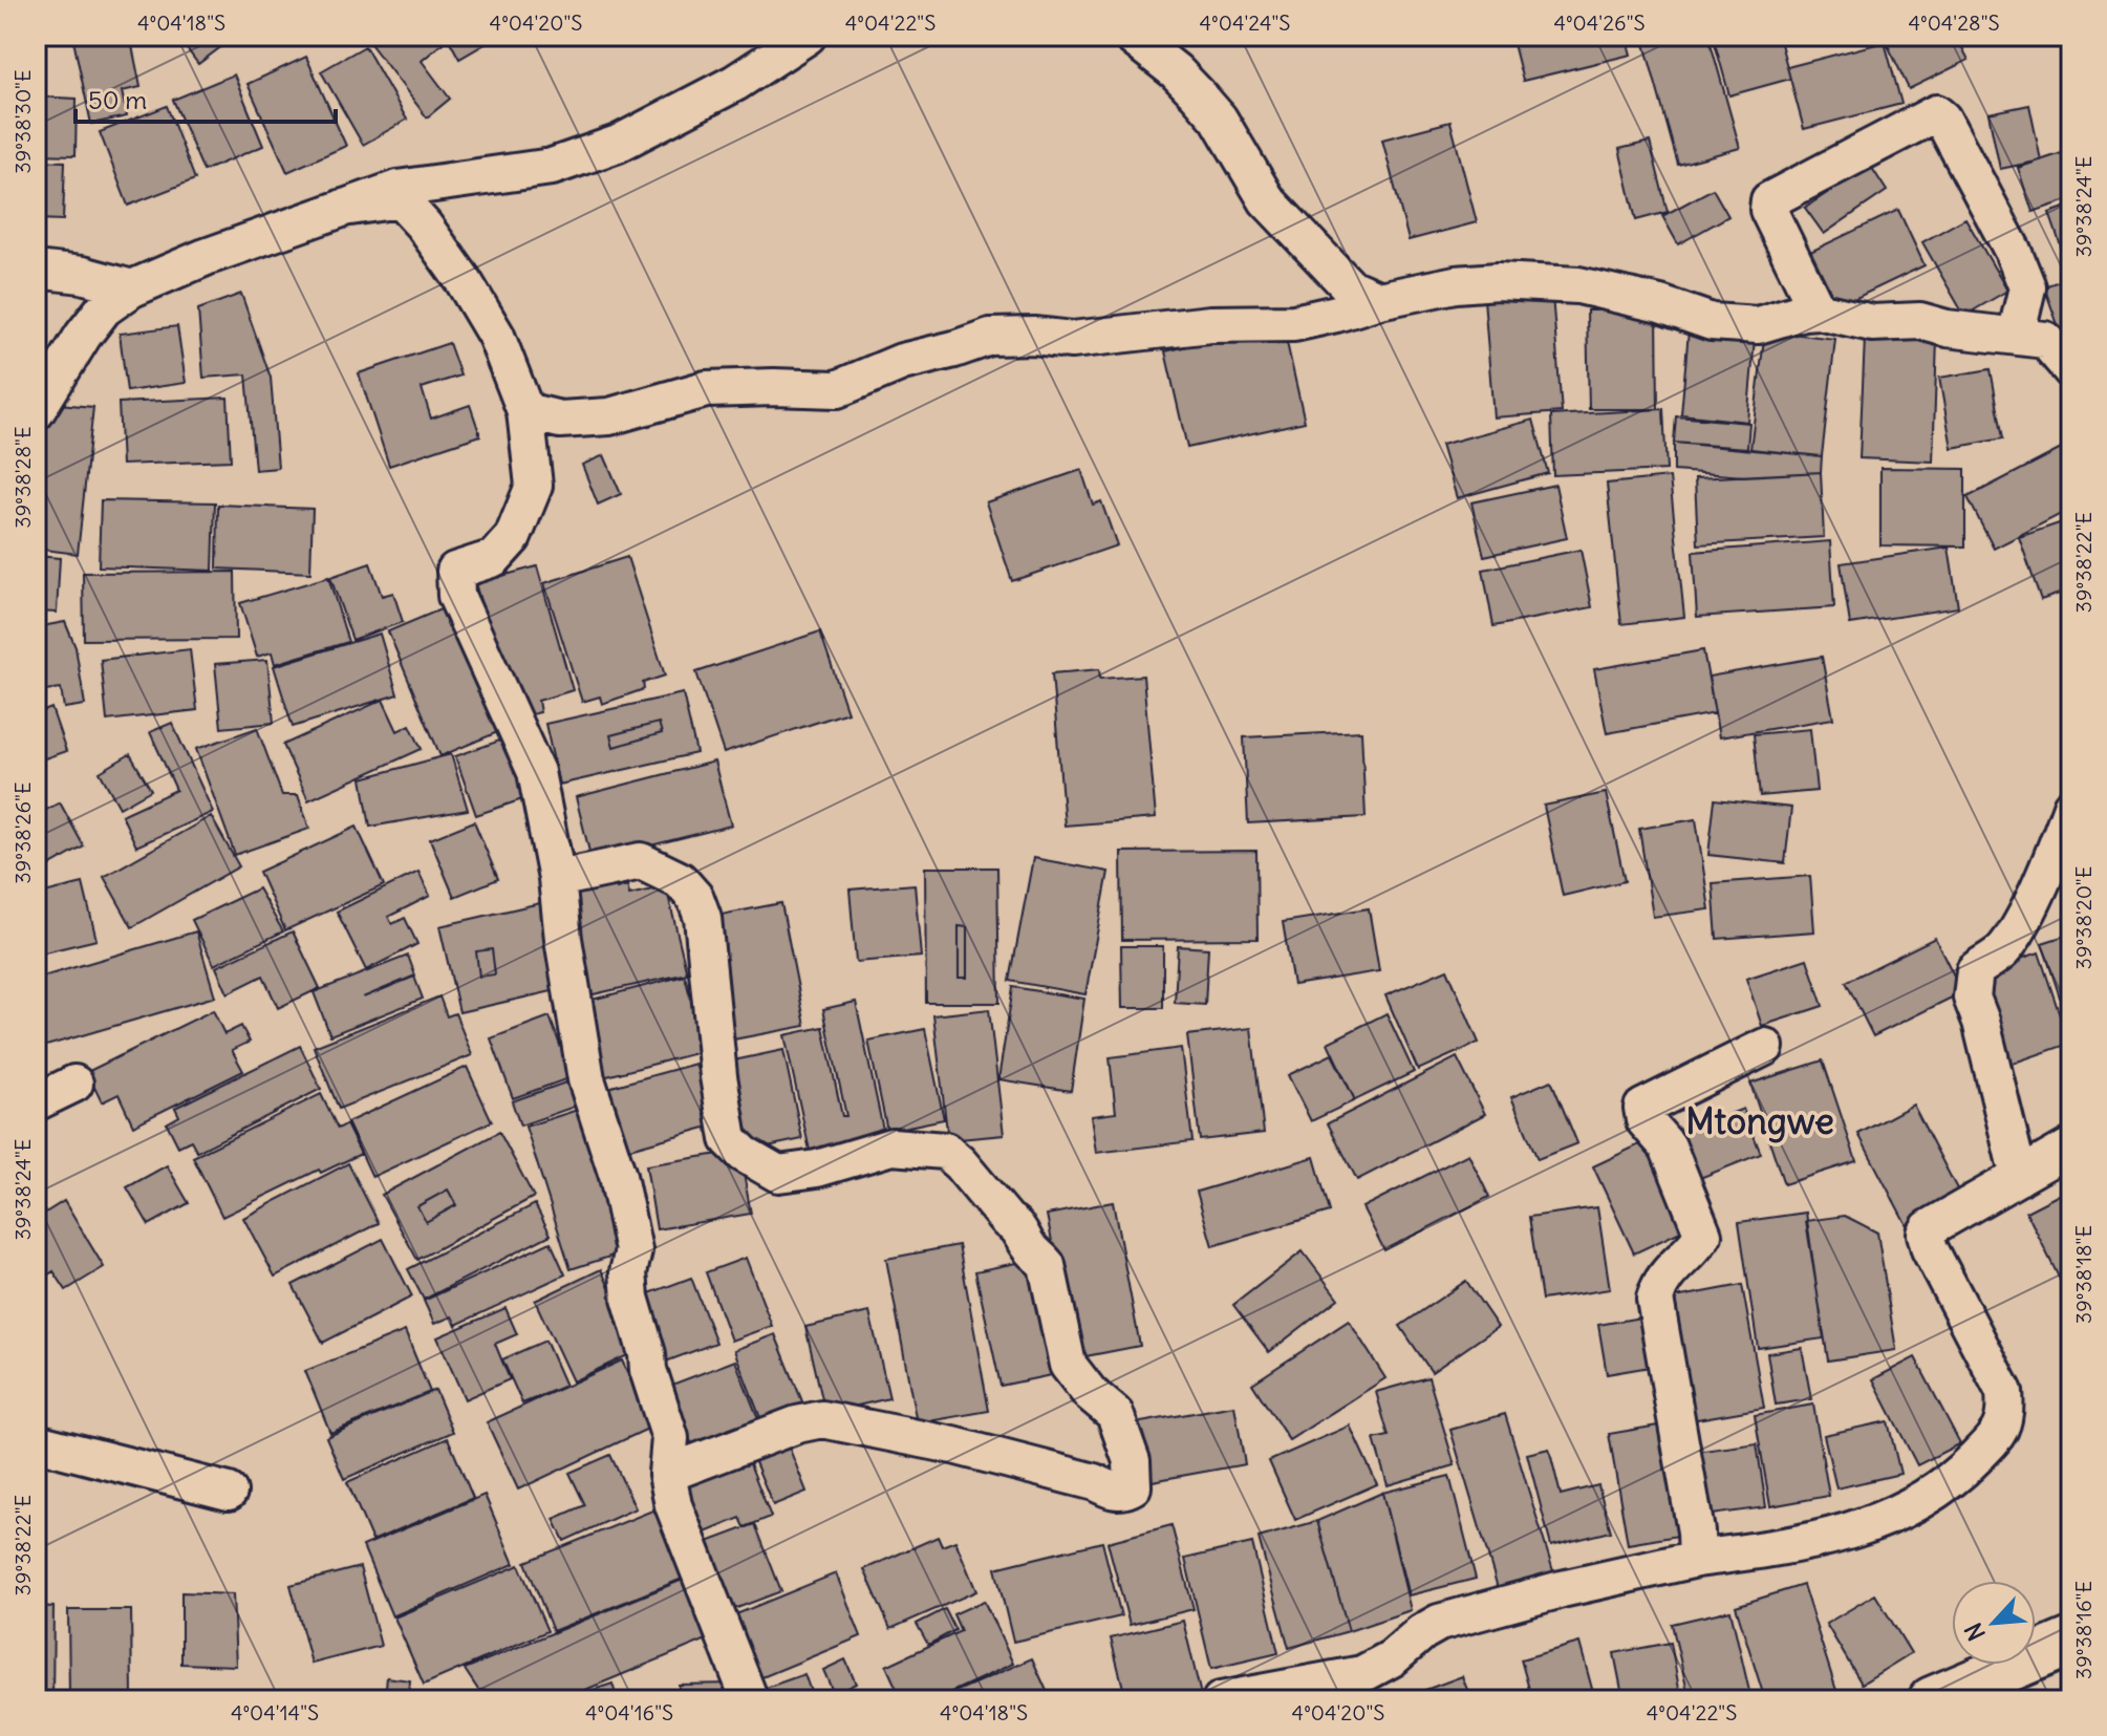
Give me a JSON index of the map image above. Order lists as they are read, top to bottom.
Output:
{
  "districts": ["Mtongwe"],
  "scale_bar": "50 m",
  "north": "bottom left",
  "coordinates": [
    "4°04'18\"S",
    "4°04'20\"S",
    "4°04'22\"S",
    "4°04'24\"S",
    "4°04'26\"S",
    "4°04'28\"S",
    "39°38'30\"E",
    "39°38'24\"E",
    "39°38'28\"E",
    "39°38'22\"E",
    "39°38'26\"E",
    "39°38'20\"E",
    "39°38'18\"E",
    "39°38'16\"E",
    "4°04'14\"S",
    "4°04'16\"S"
  ]
}
